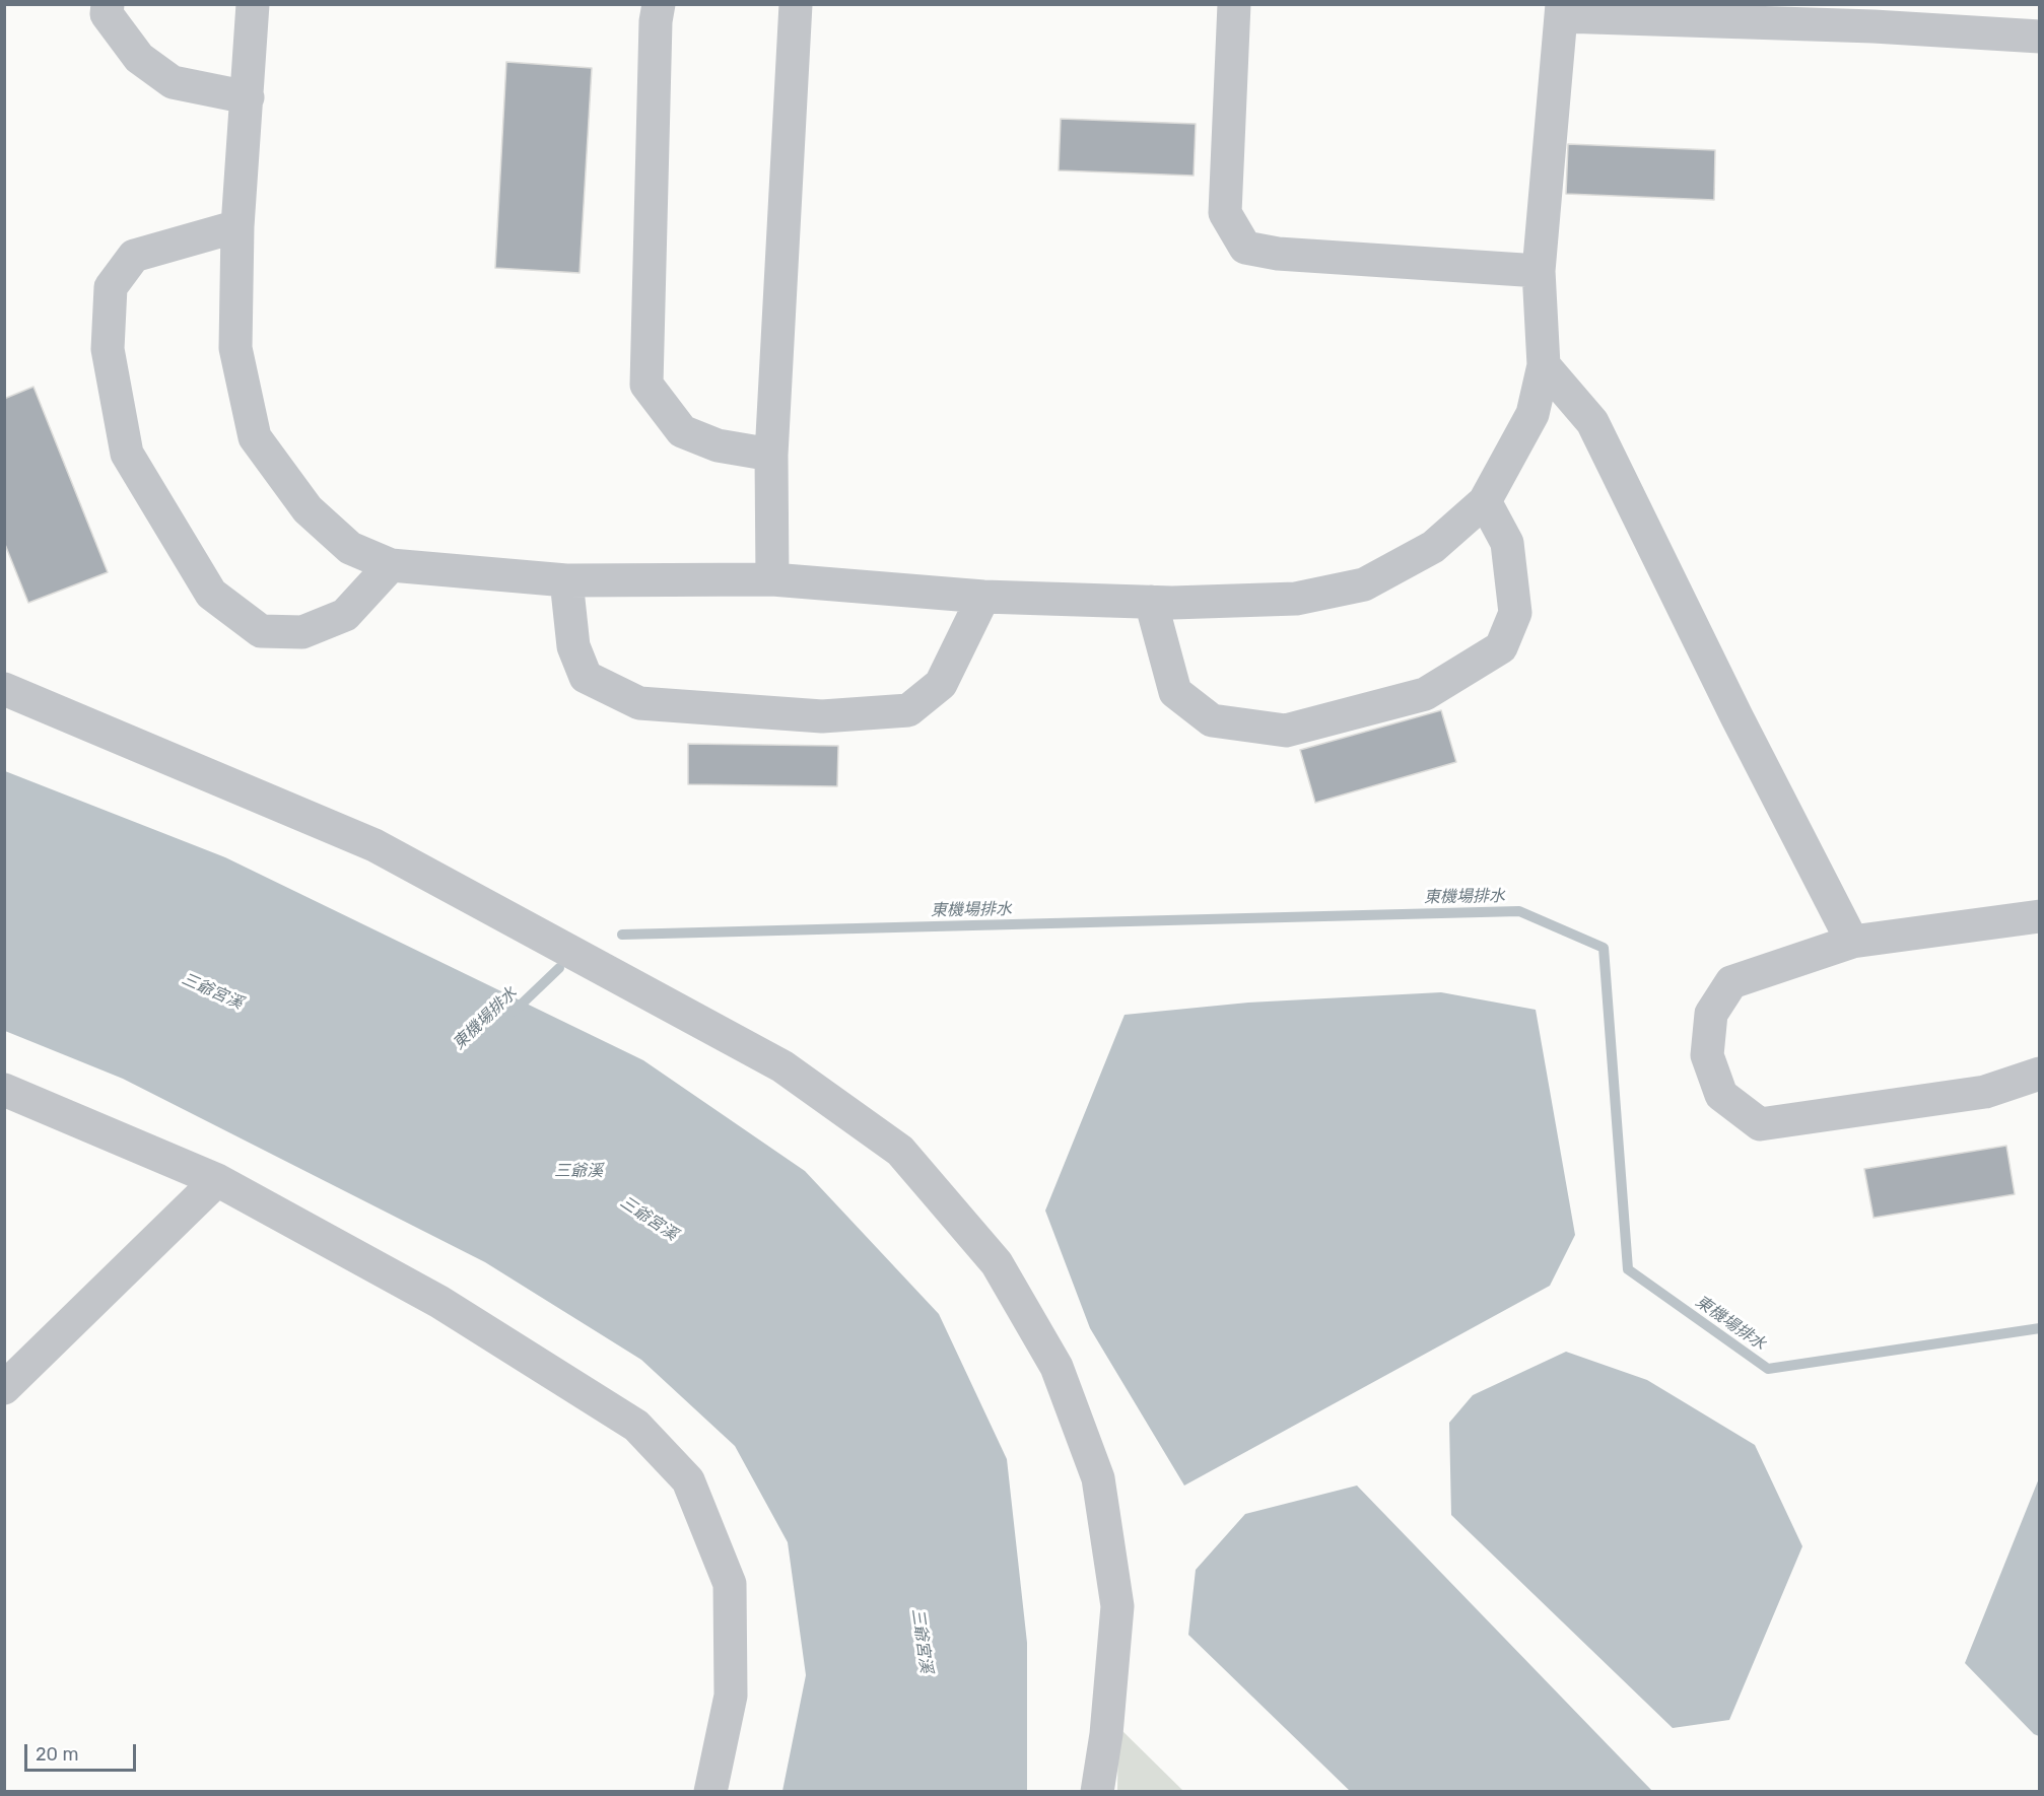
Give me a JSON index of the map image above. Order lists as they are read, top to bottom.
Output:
{
  "water": ["東機場排水", "三爺宮溪", "三爺溪"],
  "scale_bar": "20 m"
}
